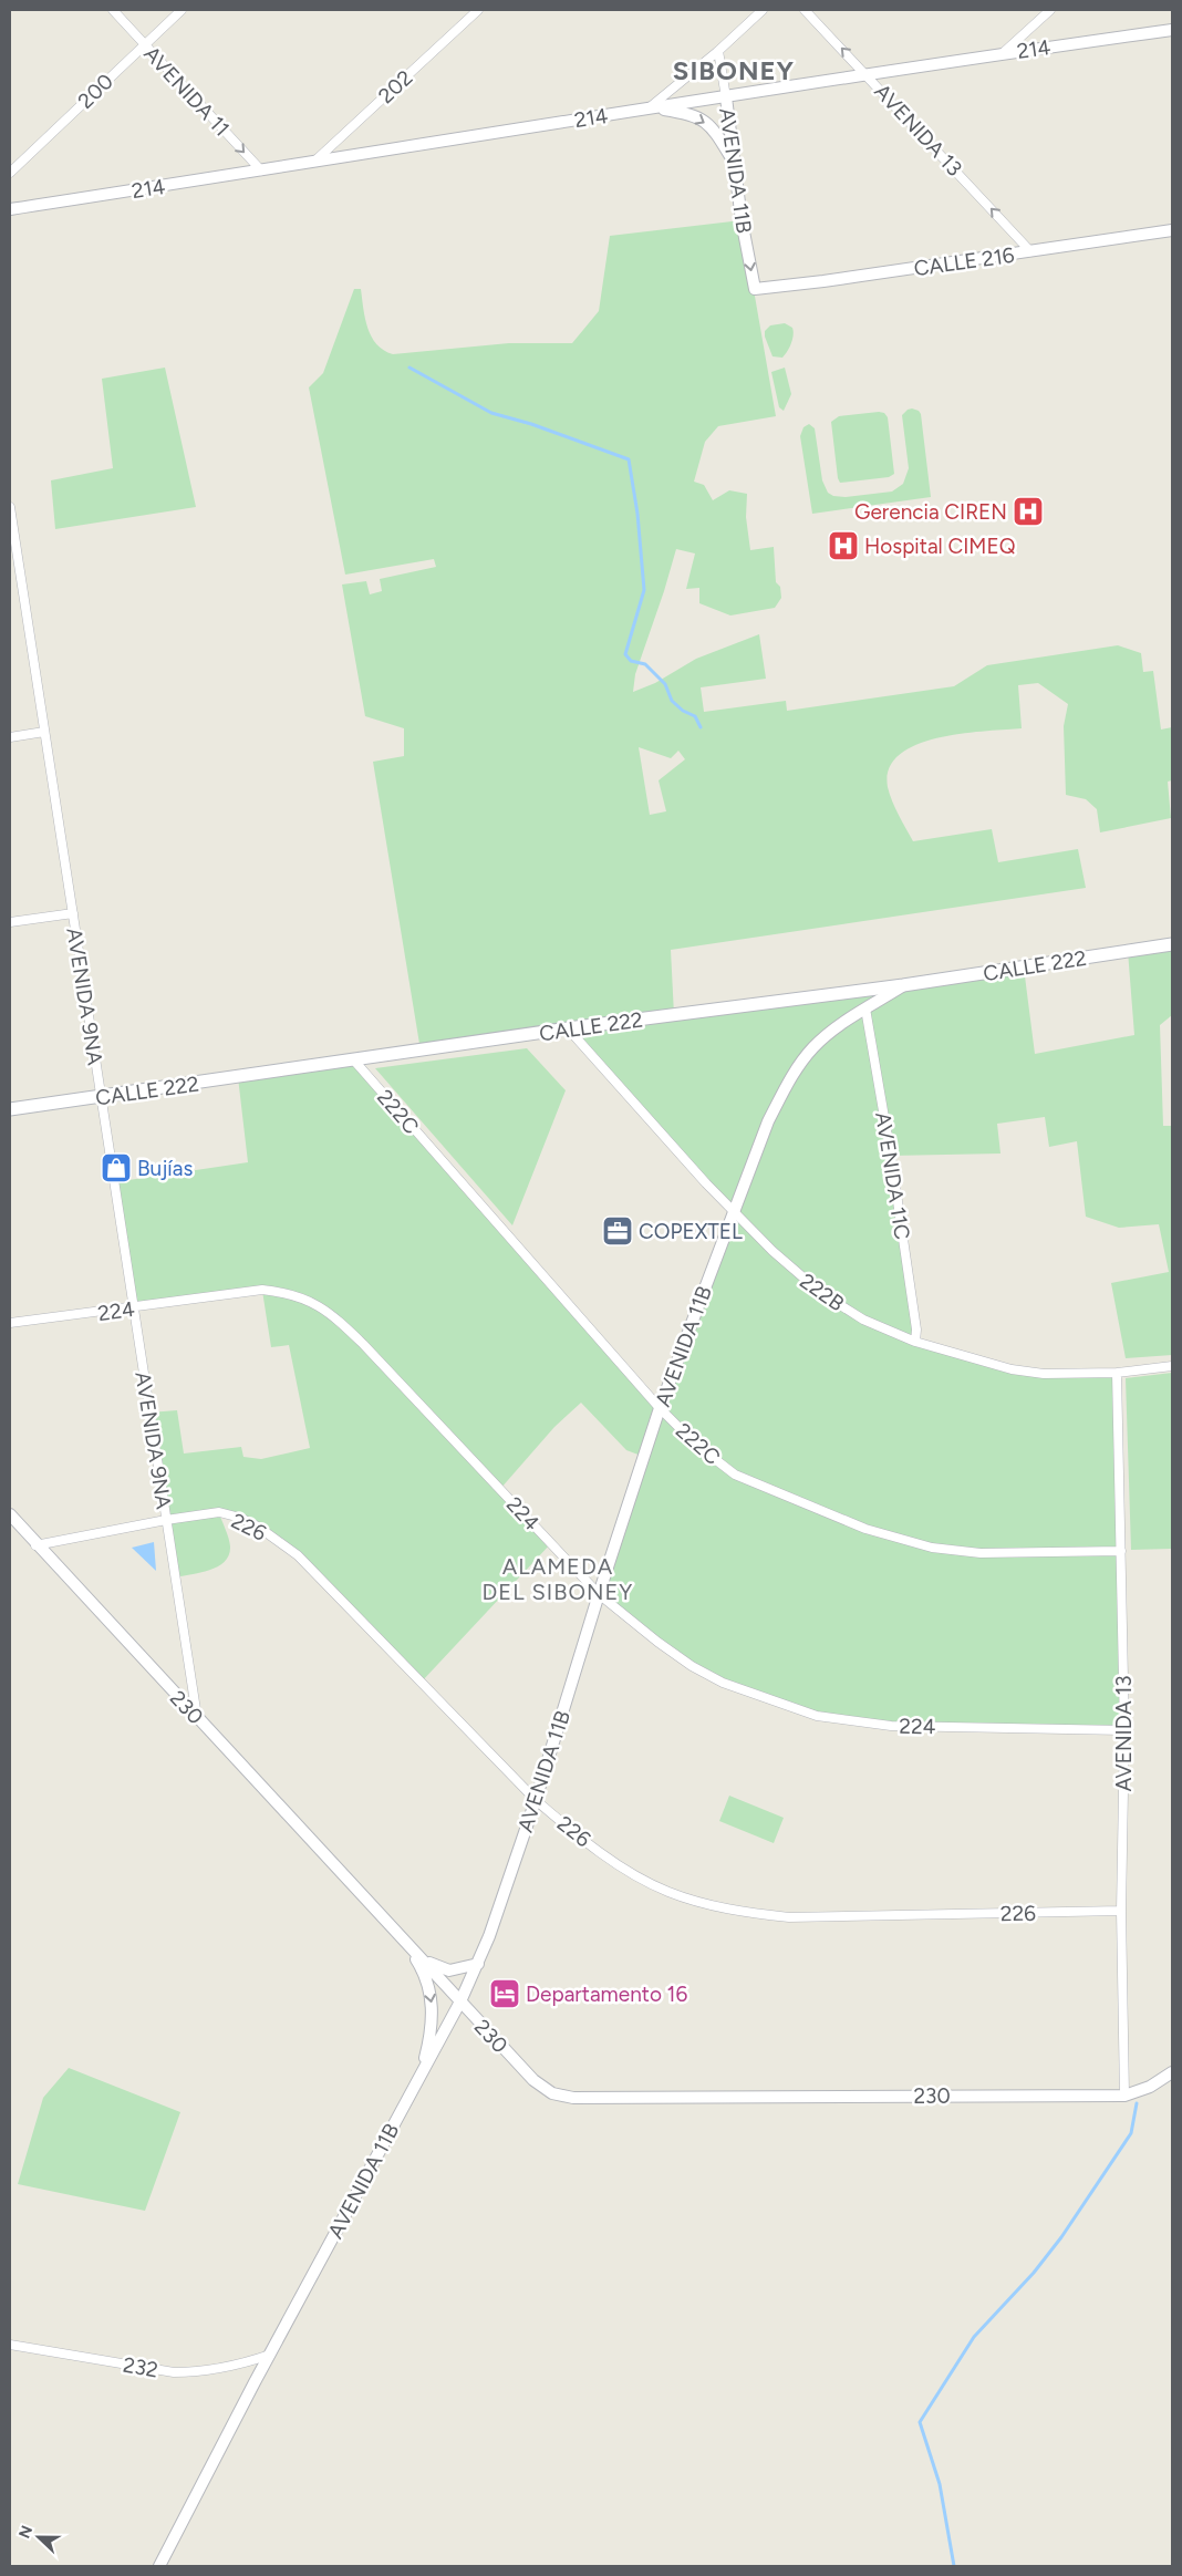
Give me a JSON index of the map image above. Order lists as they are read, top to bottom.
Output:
{
  "streets": {
    "main road": ["CALLE 222"],
    "street": [
      "214",
      "202",
      "200",
      "AVENIDA 11",
      "AVENIDA 13",
      "AVENIDA 11B",
      "CALLE 216",
      "AVENIDA 9NA",
      "222C",
      "AVENIDA 11C",
      "222B",
      "224",
      "226",
      "230",
      "232"
    ]
  },
  "crossings": [
    ["214", "202"],
    ["214", "AVENIDA 11"],
    ["214", "AVENIDA 13"],
    ["214", "AVENIDA 11B"],
    ["200", "AVENIDA 11"],
    ["AVENIDA 13", "CALLE 216"],
    ["AVENIDA 13", "222C"],
    ["AVENIDA 13", "222B"],
    ["AVENIDA 13", "224"],
    ["AVENIDA 13", "226"],
    ["AVENIDA 13", "230"],
    ["AVENIDA 11B", "CALLE 216"],
    ["AVENIDA 11B", "CALLE 222"],
    ["AVENIDA 11B", "222C"],
    ["AVENIDA 11B", "AVENIDA 11C"],
    ["AVENIDA 11B", "222B"],
    ["AVENIDA 11B", "224"],
    ["AVENIDA 11B", "226"],
    ["AVENIDA 11B", "230"],
    ["AVENIDA 11B", "232"],
    ["CALLE 222", "AVENIDA 9NA"],
    ["CALLE 222", "222C"],
    ["CALLE 222", "222B"],
    ["AVENIDA 9NA", "224"],
    ["AVENIDA 9NA", "226"],
    ["AVENIDA 9NA", "230"],
    ["AVENIDA 11C", "222B"],
    ["226", "230"]
  ],
  "one_way": ["AVENIDA 11"],
  "districts": ["SIBONEY", "ALAMEDA DEL SIBONEY"],
  "places": {
    "hospital": ["Gerencia CIREN", "Hospital CIMEQ"],
    "shop": ["Bujías"],
    "office": ["COPEXTEL"],
    "hotel": ["Departamento 16"]
  },
  "north": "left"
}
